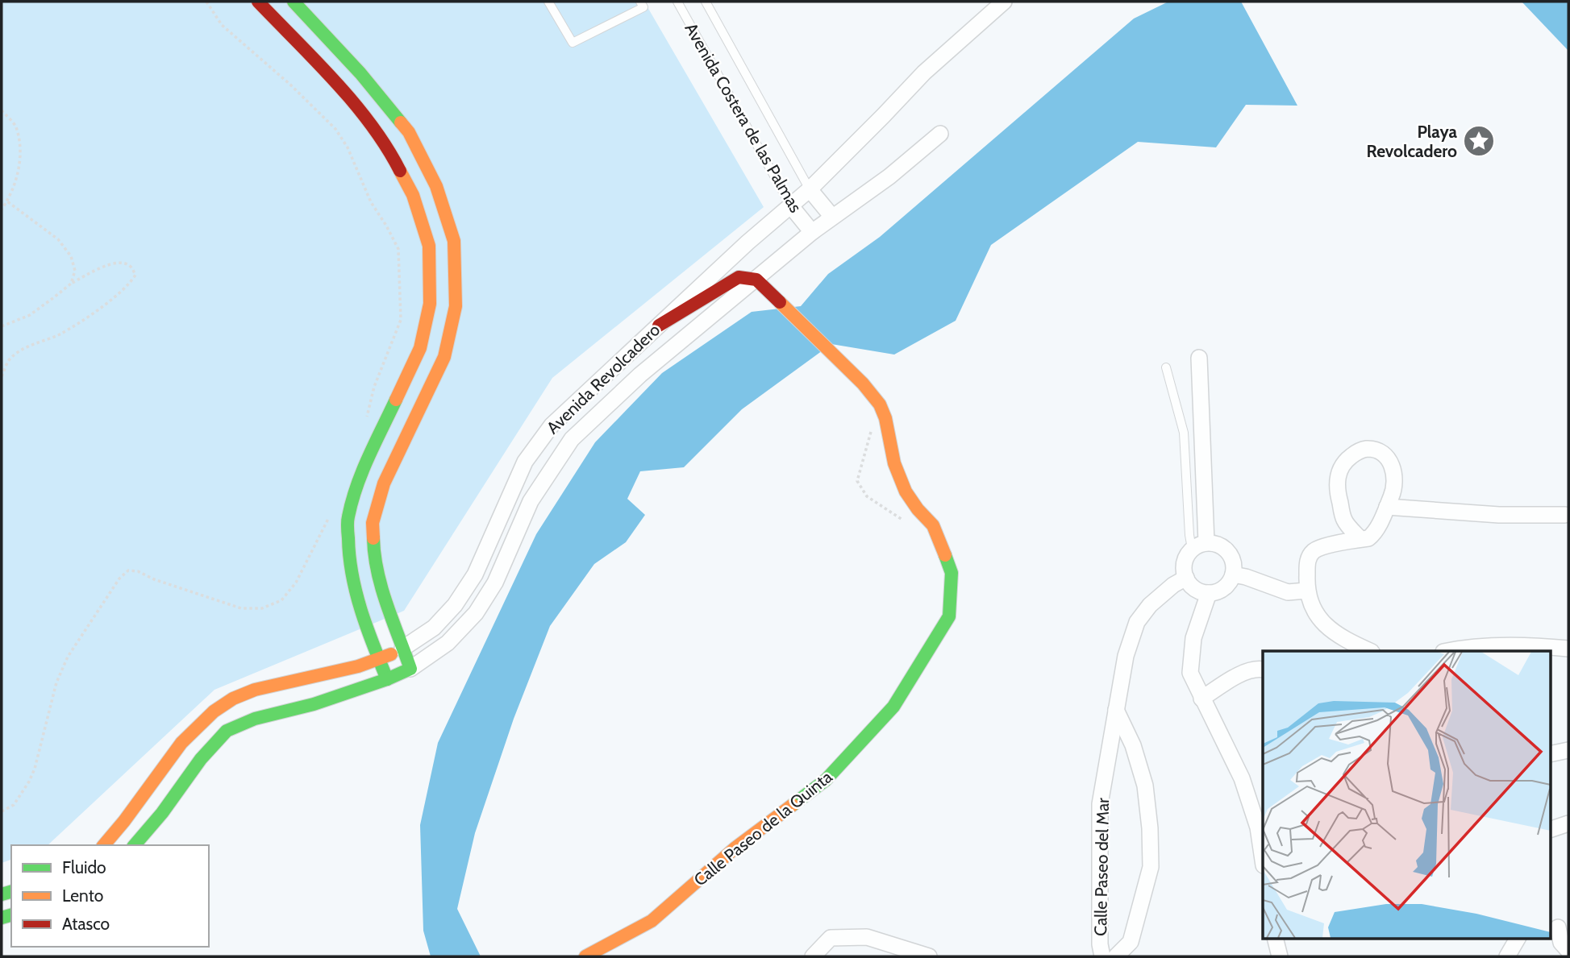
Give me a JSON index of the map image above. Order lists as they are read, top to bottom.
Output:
{
  "streets": {
    "main road": ["Avenida Revolcadero", "Calle Paseo de la Quinta"],
    "street": ["Avenida Costera de las Palmas", "Calle Paseo del Mar"]
  },
  "crossings": [
    ["Avenida Costera de las Palmas", "Avenida Revolcadero"],
    ["Avenida Revolcadero", "Calle Paseo de la Quinta"]
  ],
  "places": {
    "place": ["Playa Revolcadero"]
  },
  "legend": ["Fluido", "Lento", "Atasco"]
}
